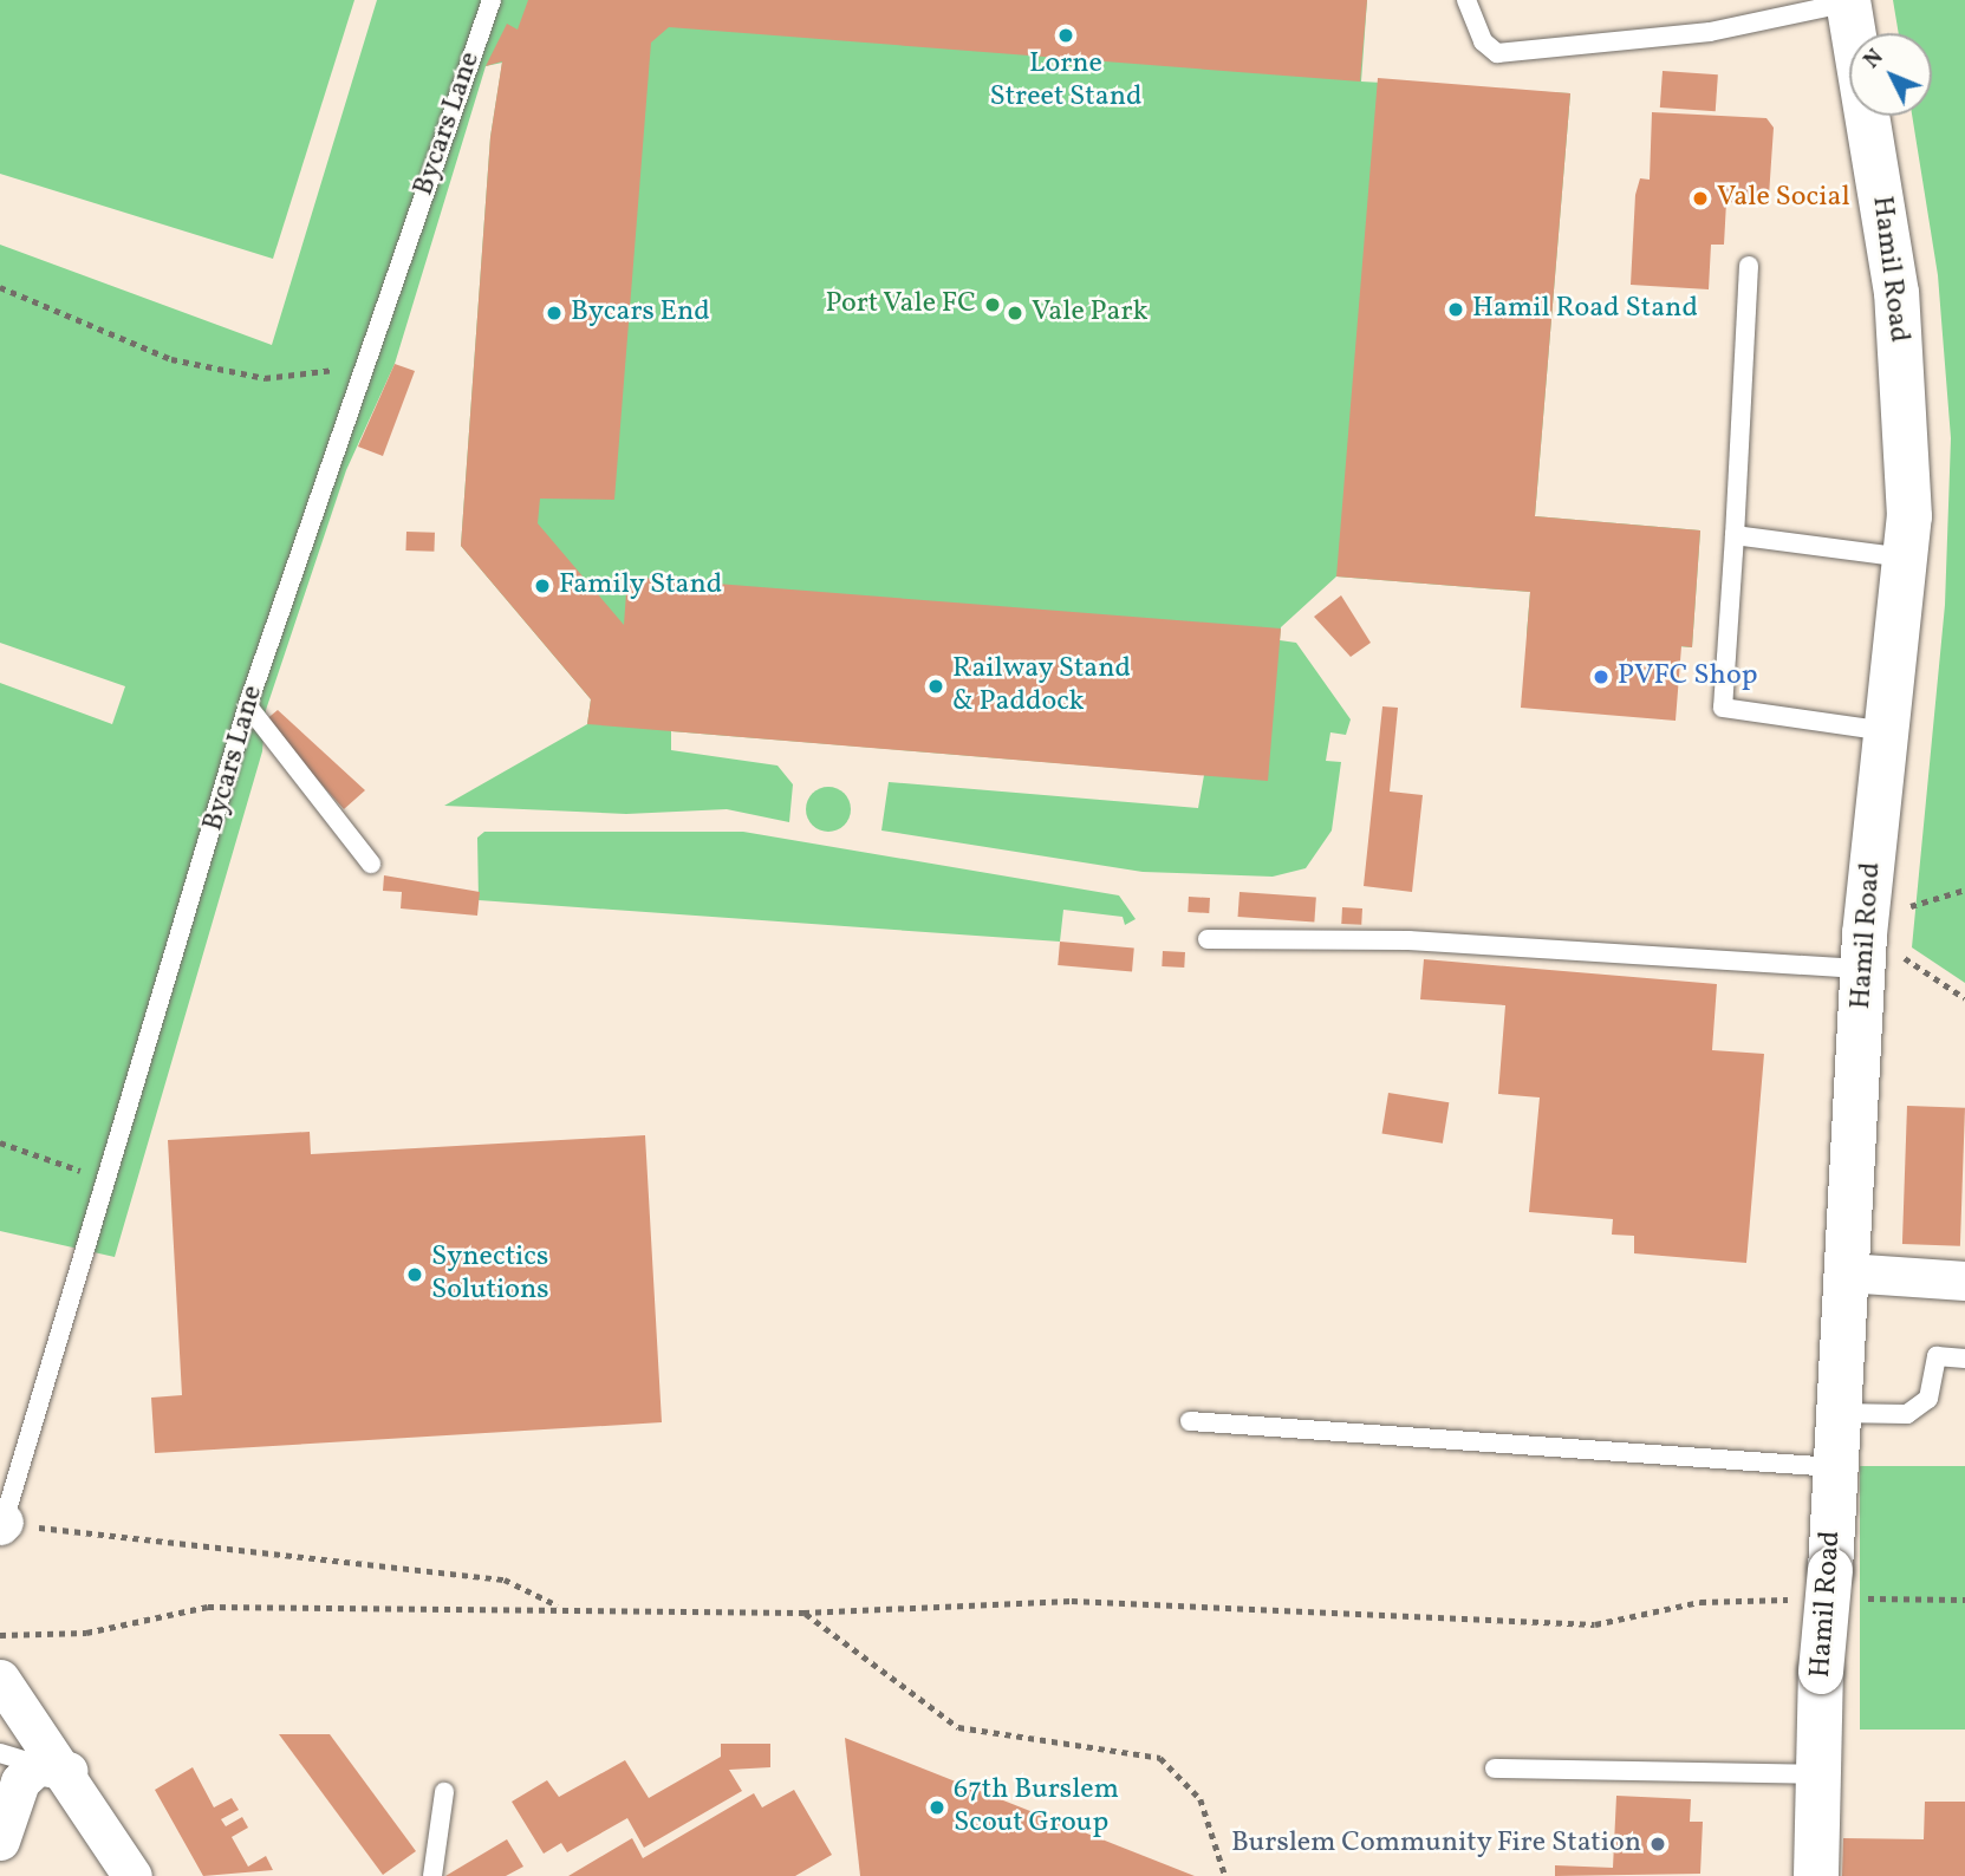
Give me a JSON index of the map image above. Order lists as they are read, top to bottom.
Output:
{
  "streets": {
    "street": ["Hamil Road"],
    "lane": ["Bycars Lane"]
  },
  "places": [
    "Lorne Street Stand",
    "Vale Social",
    "Port Vale FC",
    "Hamil Road Stand",
    "Bycars End",
    "Vale Park",
    "Family Stand",
    "PVFC Shop",
    "Railway Stand & Paddock",
    "Synectics Solutions",
    "67th Burslem Scout Group",
    "Burslem Community Fire Station"
  ],
  "north": "top left"
}
